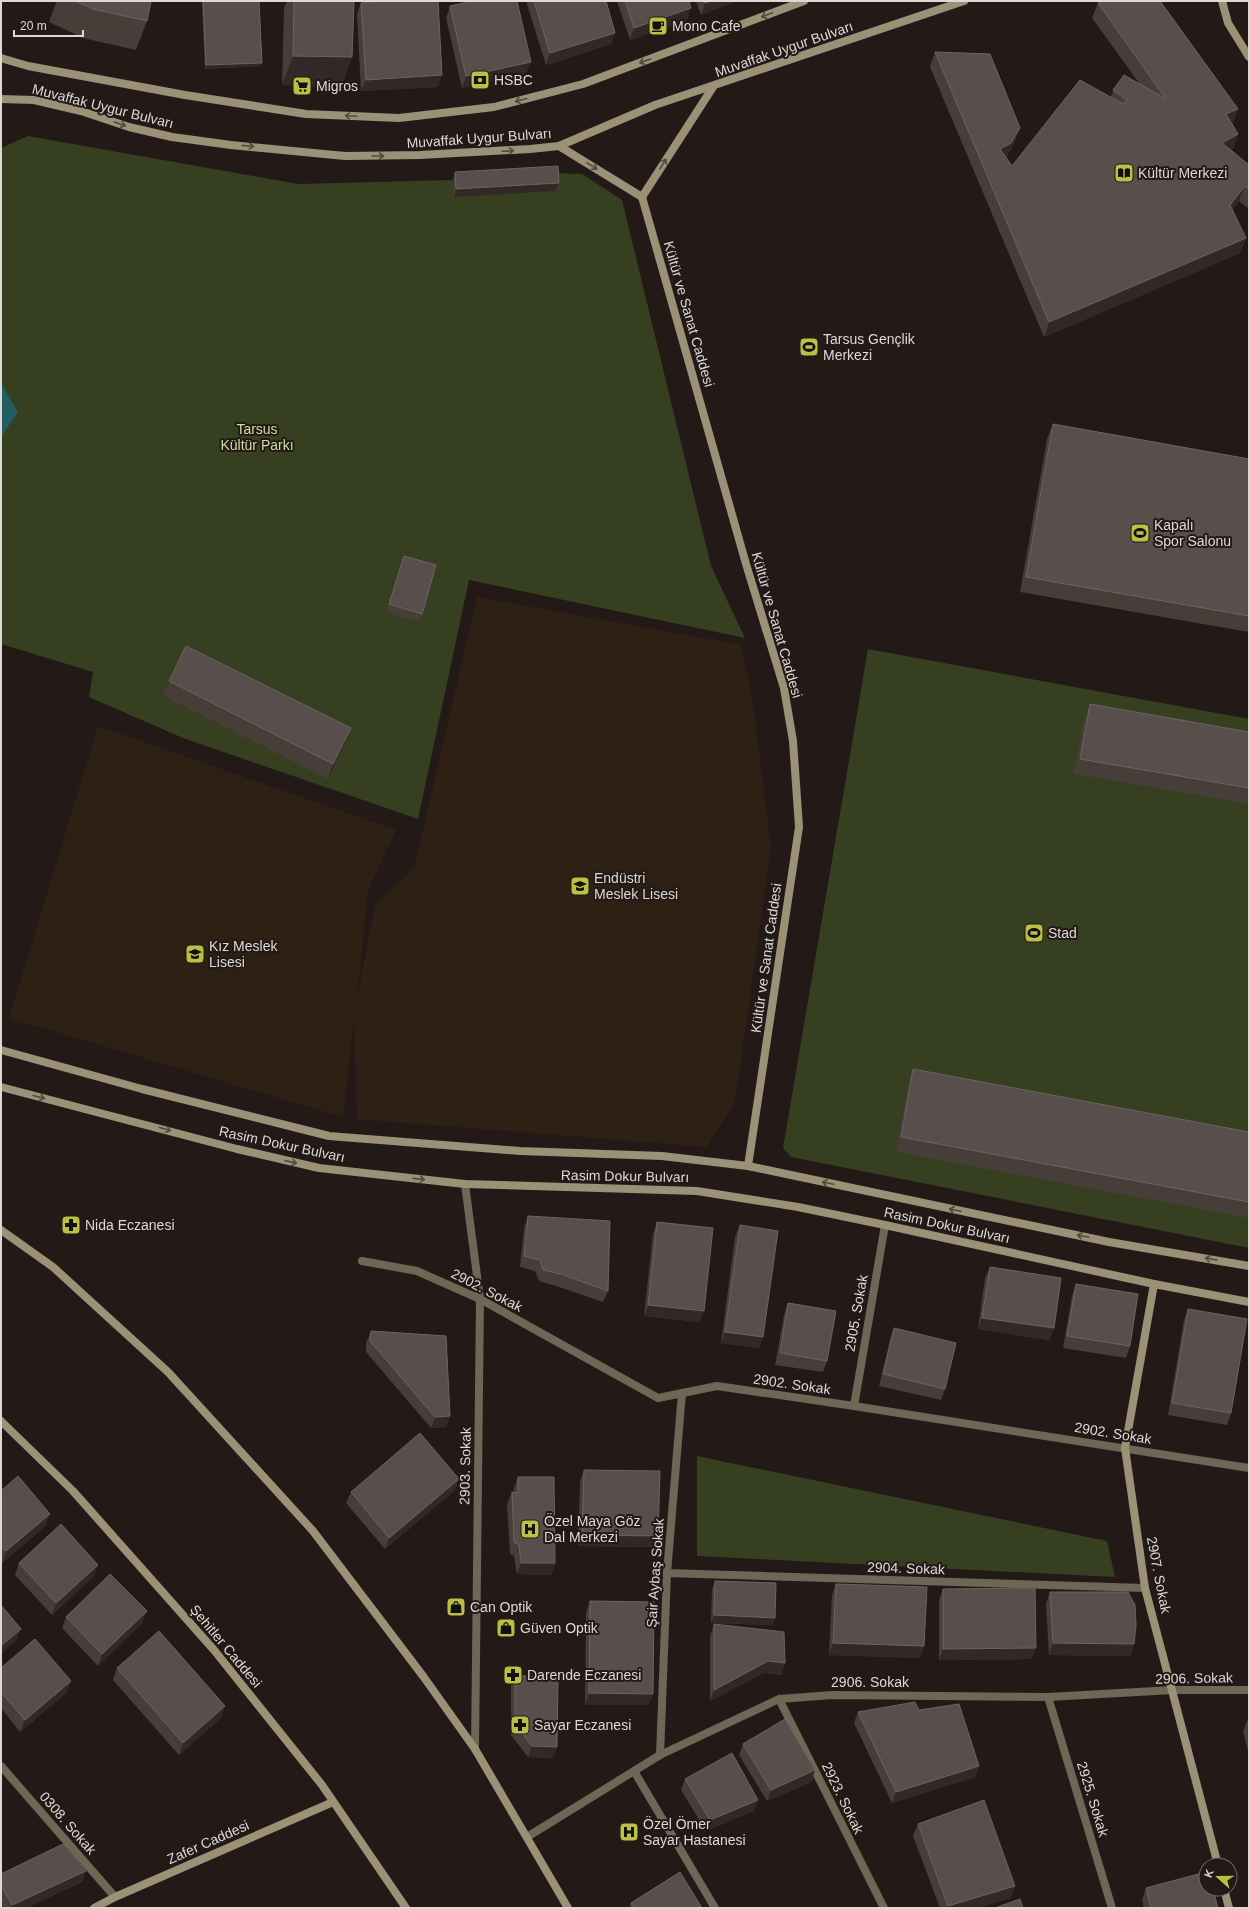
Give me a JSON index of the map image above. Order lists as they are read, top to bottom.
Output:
{
  "streets": {
    "main road": [
      "Muvaffak Uygur Bulvarı",
      "Kültür ve Sanat Caddesi",
      "Rasim Dokur Bulvarı",
      "2907. Sokak",
      "Şehitler Caddesi",
      "Zafer Caddesi"
    ],
    "street": [
      "2902. Sokak",
      "2905. Sokak",
      "2903. Sokak",
      "2904. Sokak",
      "Şair Aybaş Sokak",
      "2906. Sokak",
      "2923. Sokak",
      "2925. Sokak",
      "0308. Sokak"
    ]
  },
  "crossings": [
    ["Rasim Dokur Bulvarı", "2905. Sokak"],
    ["Rasim Dokur Bulvarı", "2903. Sokak"],
    ["Rasim Dokur Bulvarı", "2907. Sokak"],
    ["2902. Sokak", "2905. Sokak"],
    ["2902. Sokak", "2903. Sokak"],
    ["2902. Sokak", "Şair Aybaş Sokak"],
    ["2902. Sokak", "2907. Sokak"],
    ["2904. Sokak", "Şair Aybaş Sokak"],
    ["2904. Sokak", "2907. Sokak"],
    ["Şair Aybaş Sokak", "2906. Sokak"],
    ["2907. Sokak", "2906. Sokak"],
    ["Şehitler Caddesi", "Zafer Caddesi"],
    ["2906. Sokak", "2923. Sokak"],
    ["2906. Sokak", "2925. Sokak"],
    ["0308. Sokak", "Zafer Caddesi"]
  ],
  "parks": ["Tarsus Kültür Parkı"],
  "places": {
    "cafe": ["Mono Cafe"],
    "bank": ["HSBC"],
    "supermarket": ["Migros"],
    "library": ["Kültür Merkezi"],
    "sports": ["Tarsus Gençlik Merkezi", "Kapalı Spor Salonu", "Stad"],
    "school or university": ["Endüstri Meslek Lisesi", "Kız Meslek Lisesi"],
    "pharmacy": ["Nida Eczanesi", "Darende Eczanesi", "Sayar Eczanesi"],
    "hospital": ["Özel Maya Göz Dal Merkezi", "Özel Ömer Sayar Hastanesi"],
    "shop": ["Can Optik", "Güven Optik"]
  },
  "scale_bar": "20 m",
  "north": "left"
}
